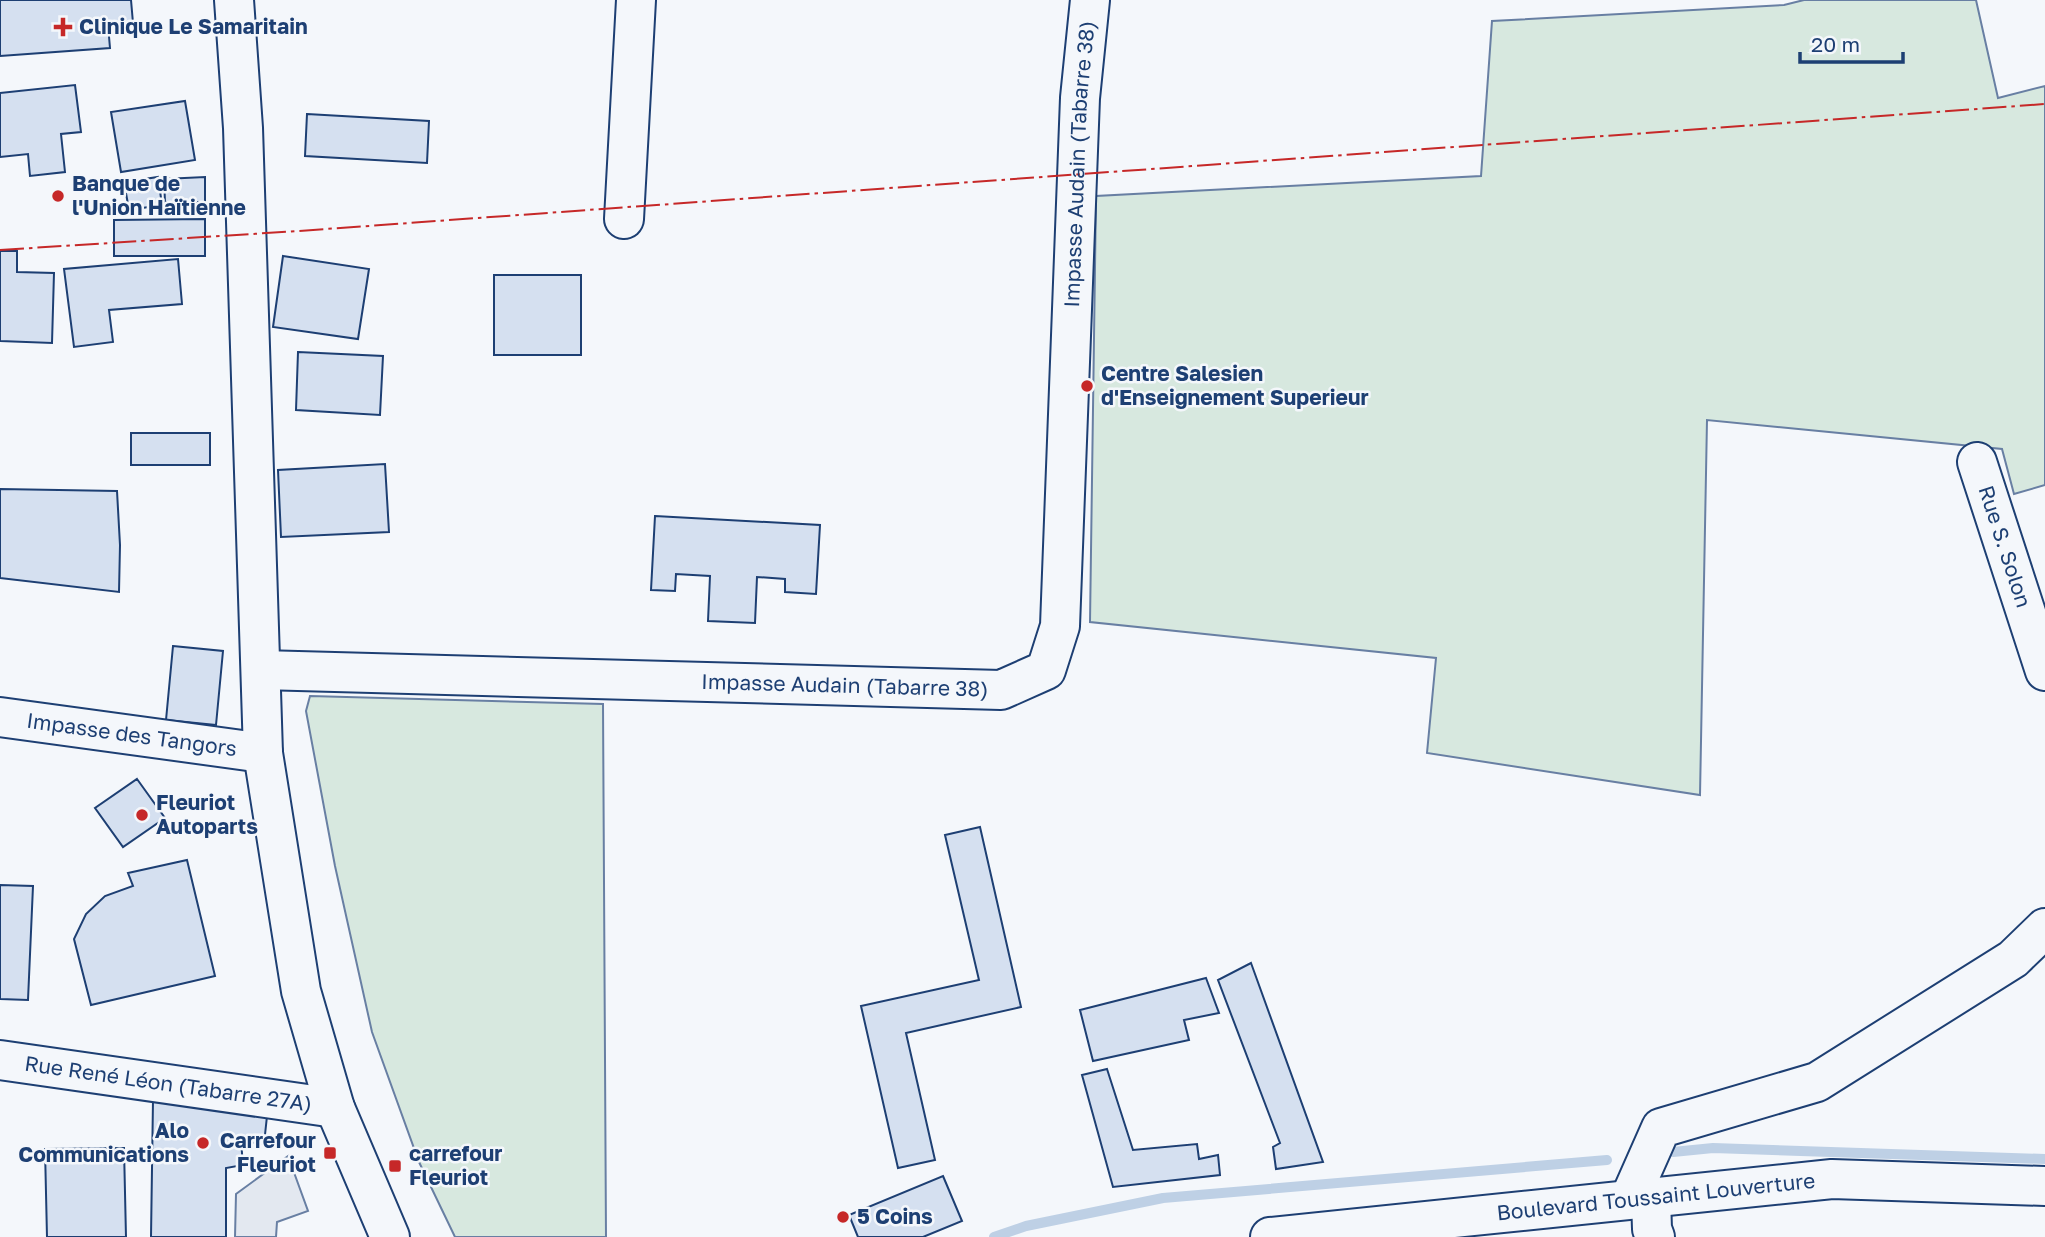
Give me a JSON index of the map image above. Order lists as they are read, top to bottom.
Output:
{
  "streets": {
    "main road": [
      "Impasse Audain (Tabarre 38)",
      "Rue S. Solon",
      "Impasse des Tangors",
      "Rue René Léon (Tabarre 27A)",
      "Boulevard Toussaint Louverture"
    ]
  },
  "places": {
    "health": ["Clinique Le Samaritain"],
    "other": [
      "Banque de l'Union Haïtienne",
      "Centre Salesien d'Enseignement Superieur",
      "Fleuriot Autoparts",
      "Alo Communications",
      "5 Coins"
    ],
    "transit": ["Carrefour Fleuriot", "carrefour Fleuriot"]
  },
  "scale_bar": "20 m"
}
